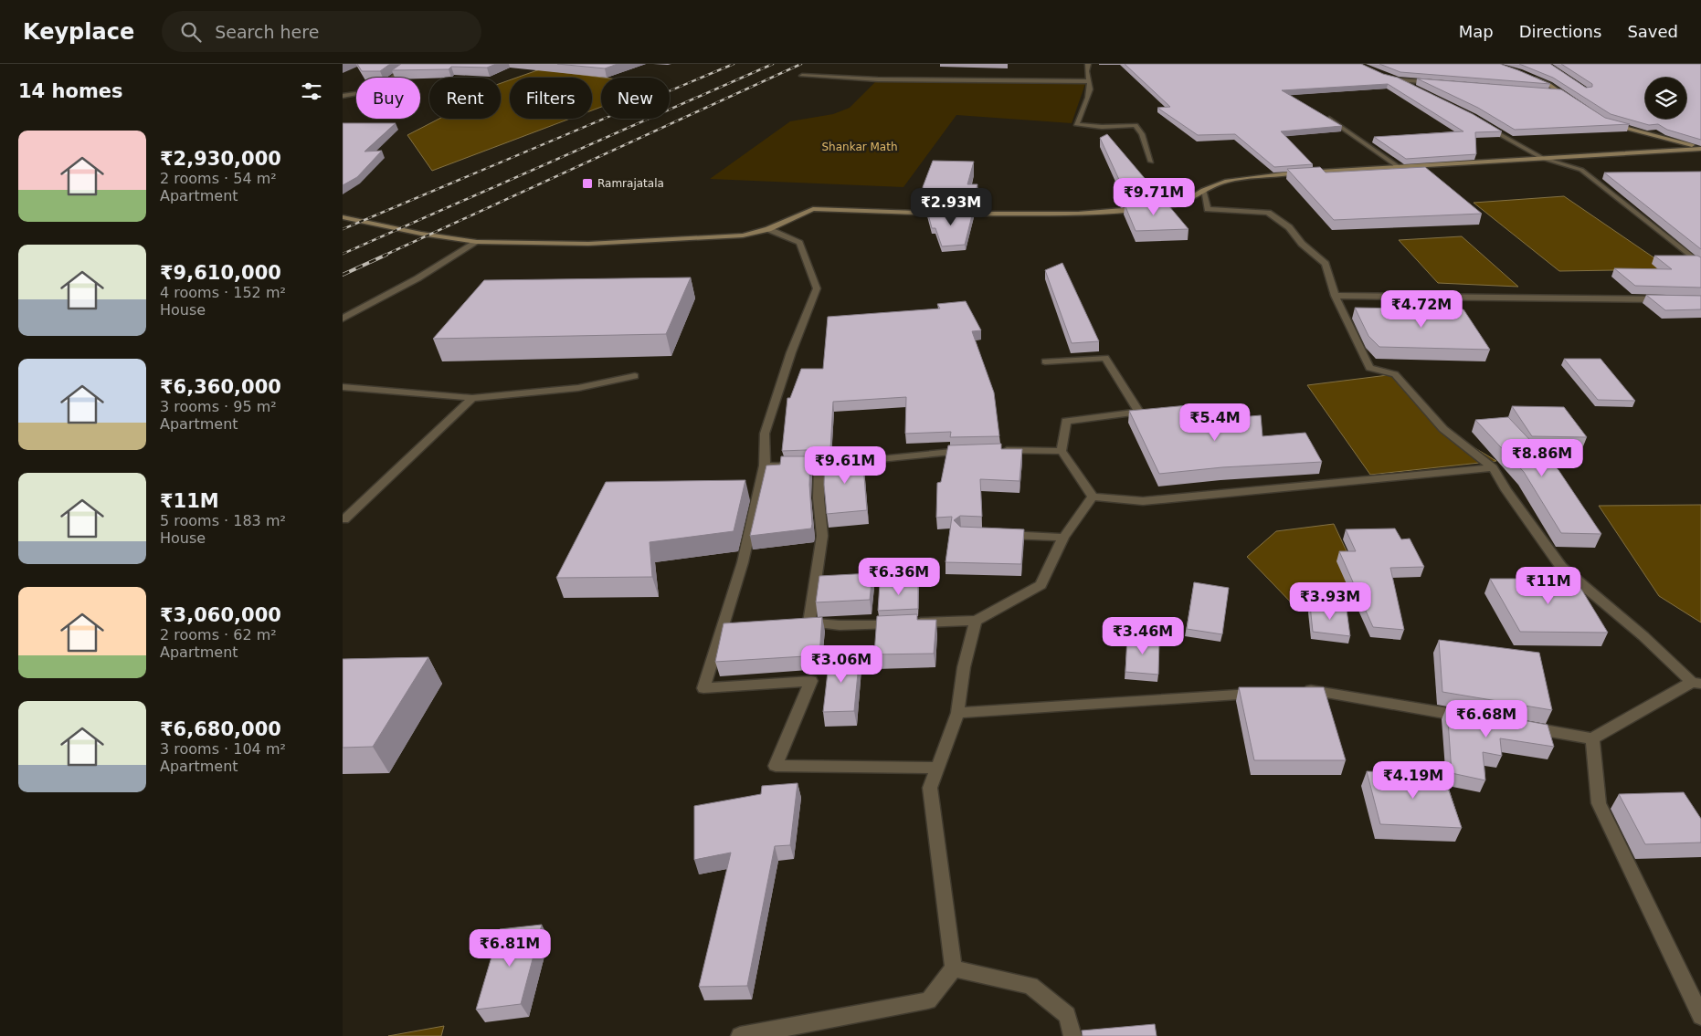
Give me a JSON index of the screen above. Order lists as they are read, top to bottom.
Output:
{
  "parks": ["Shankar Math"],
  "places": {
    "transit": ["Ramrajatala"]
  },
  "page": {
    "header": "Keyplace",
    "search": "Search here",
    "nav": ["Map", "Directions", "Saved"],
    "heading": "14 homes",
    "chip": [
      "Buy",
      "Rent",
      "Filters",
      "New"
    ],
    "list": [
      {
        "name": "₹2,930,000",
        "note": "2 rooms · 54 m² · Apartment"
      },
      {
        "name": "₹9,610,000",
        "note": "4 rooms · 152 m² · House"
      },
      {
        "name": "₹6,360,000",
        "note": "3 rooms · 95 m² · Apartment"
      },
      {
        "name": "₹11M",
        "note": "5 rooms · 183 m² · House"
      },
      {
        "name": "₹3,060,000",
        "note": "2 rooms · 62 m² · Apartment"
      },
      {
        "name": "₹6,680,000",
        "note": "3 rooms · 104 m² · Apartment"
      }
    ],
    "price": [
      "₹9.71M",
      "₹2.93M",
      "₹4.72M",
      "₹5.4M",
      "₹8.86M",
      "₹9.61M",
      "₹6.36M",
      "₹11M",
      "₹3.93M",
      "₹3.46M",
      "₹3.06M",
      "₹6.68M",
      "₹4.19M",
      "₹6.81M"
    ]
  }
}
